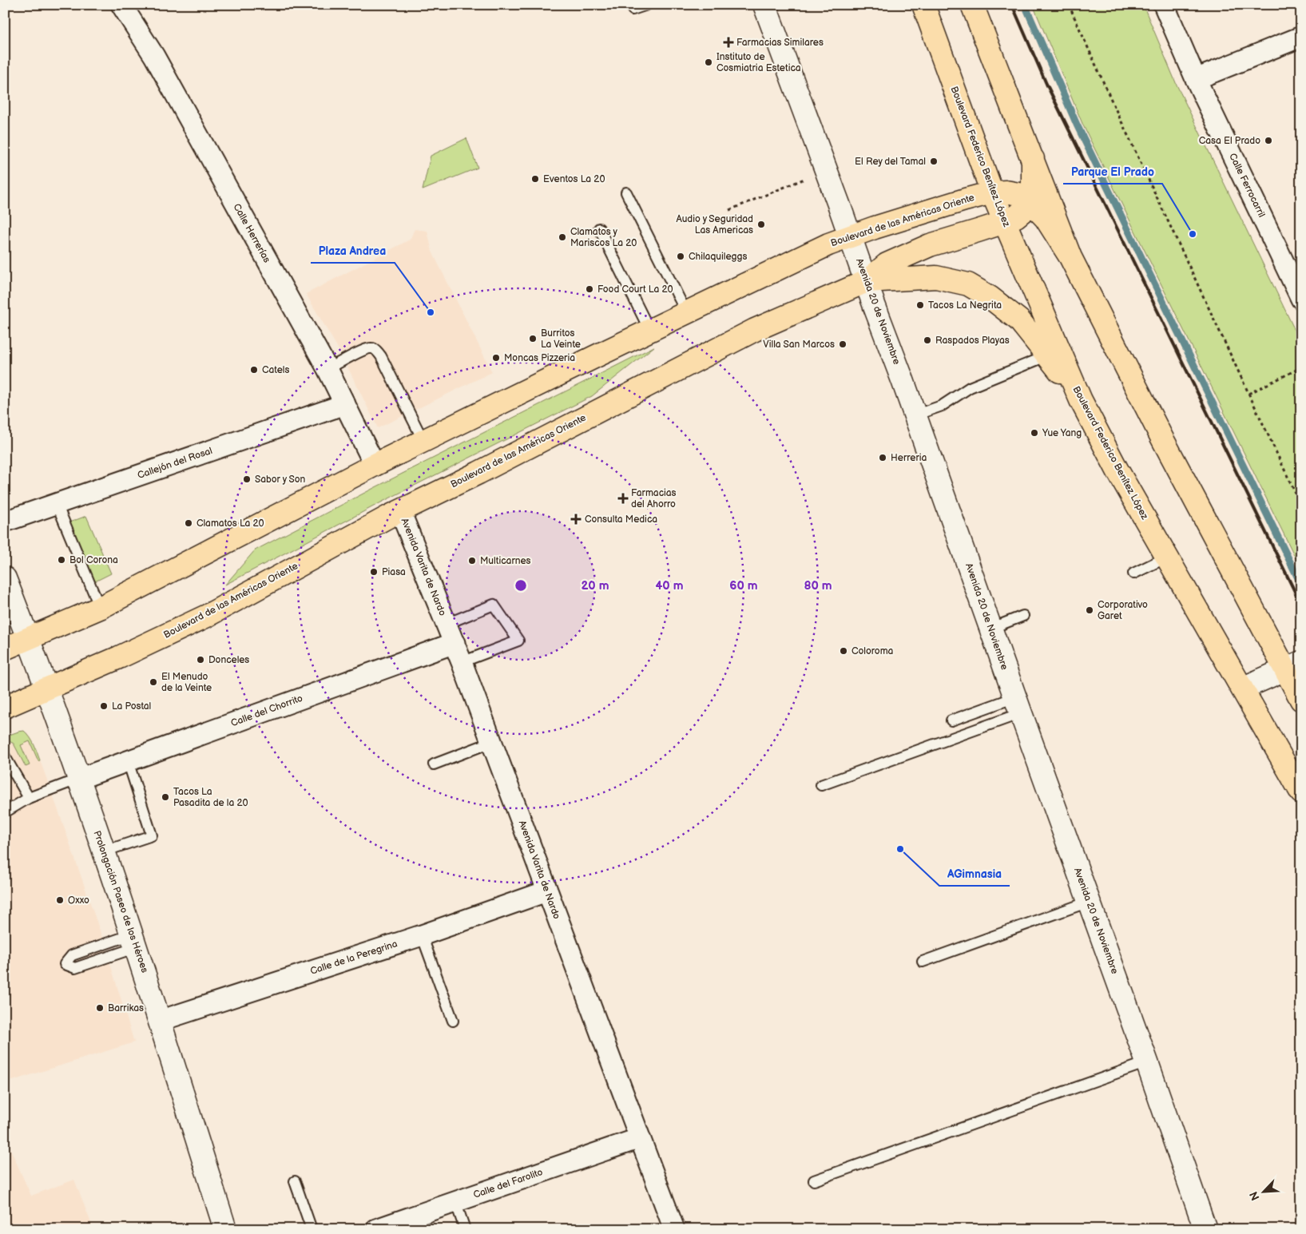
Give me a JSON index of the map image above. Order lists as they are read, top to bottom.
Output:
{
  "streets": {
    "main road": [
      "Boulevard Federico Benítez López",
      "Boulevard de las Américas Oriente",
      "Avenida 20 de Noviembre",
      "Prolongación Paseo de los Héroes"
    ],
    "street": [
      "Calle Ferrocarril",
      "Calle Herrerías",
      "Callejón del Rosal",
      "Avenida Varita de Nardo",
      "Calle del Chorrito",
      "Calle de la Peregrina",
      "Calle del Farolito"
    ]
  },
  "crossings": [
    ["Boulevard Federico Benítez López", "Boulevard de las Américas Oriente"],
    ["Boulevard de las Américas Oriente", "Calle Herrerías"],
    ["Boulevard de las Américas Oriente", "Avenida 20 de Noviembre"],
    ["Boulevard de las Américas Oriente", "Avenida Varita de Nardo"],
    ["Boulevard de las Américas Oriente", "Prolongación Paseo de los Héroes"],
    ["Calle Herrerías", "Callejón del Rosal"],
    ["Avenida Varita de Nardo", "Calle del Chorrito"],
    ["Avenida Varita de Nardo", "Calle de la Peregrina"],
    ["Avenida Varita de Nardo", "Calle del Farolito"],
    ["Calle del Chorrito", "Prolongación Paseo de los Héroes"],
    ["Prolongación Paseo de los Héroes", "Calle de la Peregrina"]
  ],
  "places": {
    "health": ["Farmacias Similares", "Farmacias del Ahorro", "Consulta Medica"],
    "other": [
      "Instituto de Cosmiatria Estetica",
      "Casa El Prado",
      "El Rey del Tamal",
      "Eventos La 20",
      "Audio y Seguridad Las Americas",
      "Parque El Prado",
      "Clamatos y Mariscos La 20",
      "Chilaquileggs",
      "Food Court La 20",
      "Tacos La Negrita",
      "Plaza Andrea",
      "Burritos La Veinte",
      "Raspados Playas",
      "Villa San Marcos",
      "Moncas Pizzeria",
      "Catels",
      "Yue Yang",
      "Herreria",
      "Sabor y Son",
      "Clamatos La 20",
      "Bol Corona",
      "Multicarnes",
      "Piasa",
      "Corporativo Garet",
      "Coloroma",
      "Donceles",
      "El Menudo de la Veinte",
      "La Postal",
      "Tacos La Pasadita de la 20",
      "AGimnasia",
      "Oxxo",
      "Barrikas"
    ]
  },
  "north": "bottom left",
  "rings": [
    "20 m",
    "40 m",
    "60 m",
    "80 m"
  ]
}
